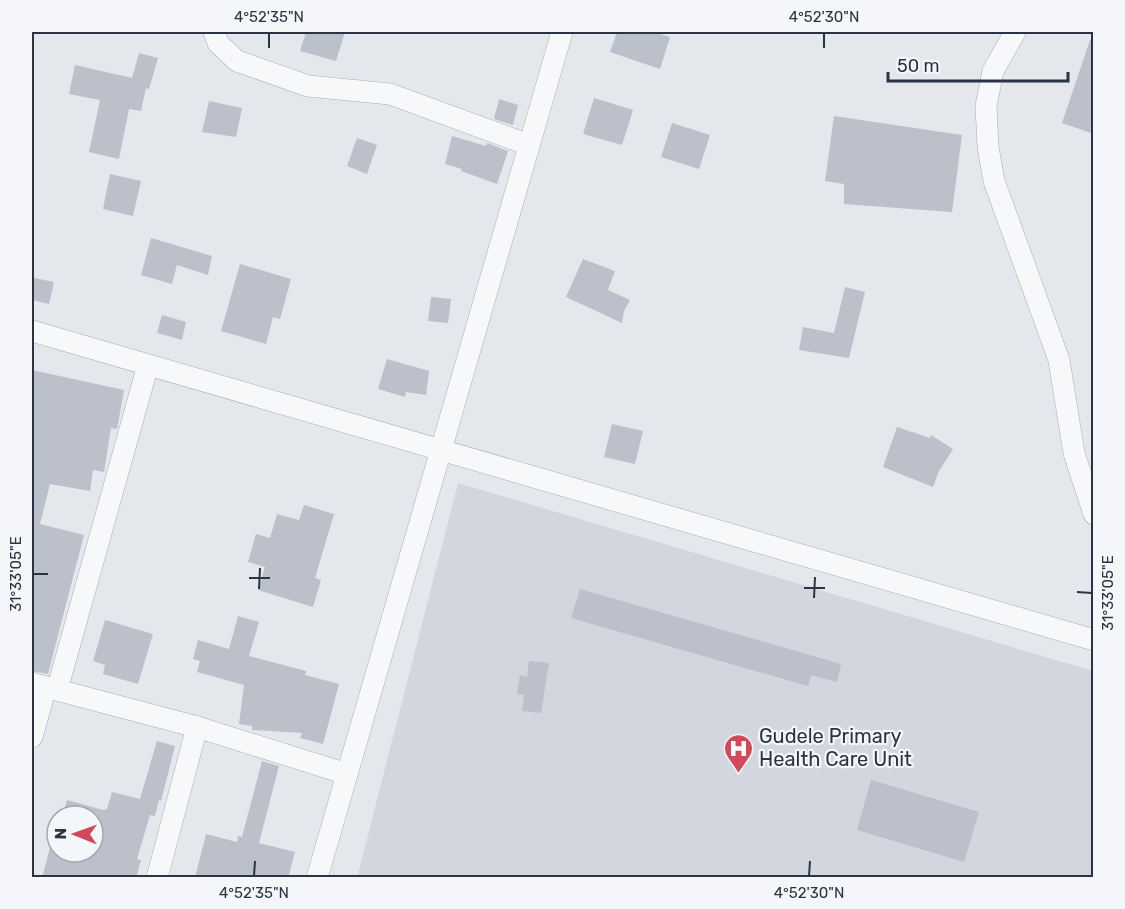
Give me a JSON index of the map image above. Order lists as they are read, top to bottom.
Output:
{
  "places": {
    "hospital": ["Gudele Primary Health Care Unit"]
  },
  "scale_bar": "50 m",
  "north": "left",
  "coordinates": ["4°52'35\"N", "4°52'30\"N", "31°33'05\"E"]
}
